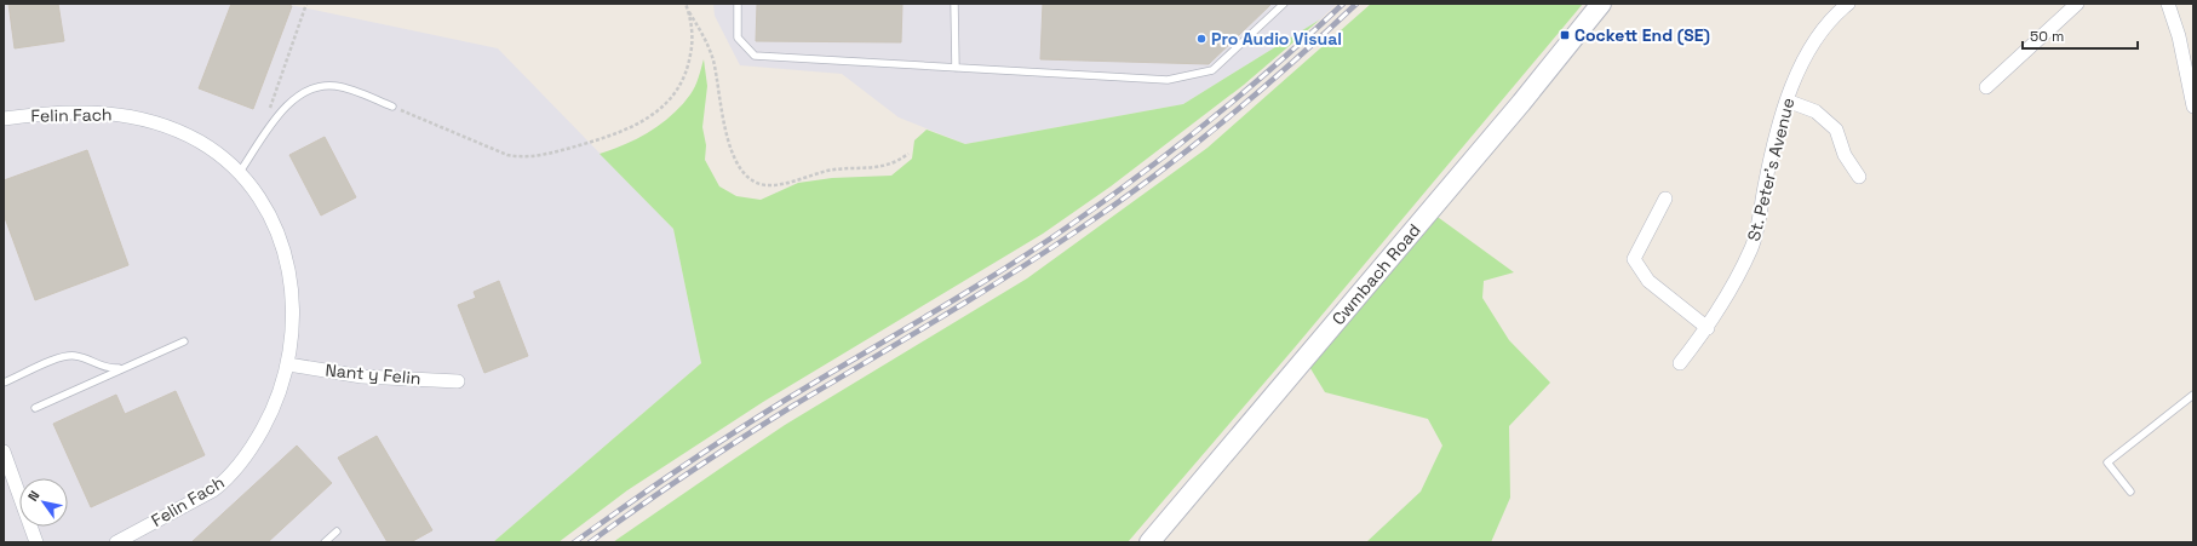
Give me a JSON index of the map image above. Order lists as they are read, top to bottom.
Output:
{
  "streets": {
    "main road": ["Cwmbach Road"],
    "street": ["Felin Fach", "St. Peter's Avenue", "Nant y Felin"]
  },
  "crossings": [
    ["Felin Fach", "Nant y Felin"]
  ],
  "places": {
    "transit": ["Cockett End (SE)"],
    "other": ["Pro Audio Visual"]
  },
  "scale_bar": "50 m",
  "north": "top left"
}
